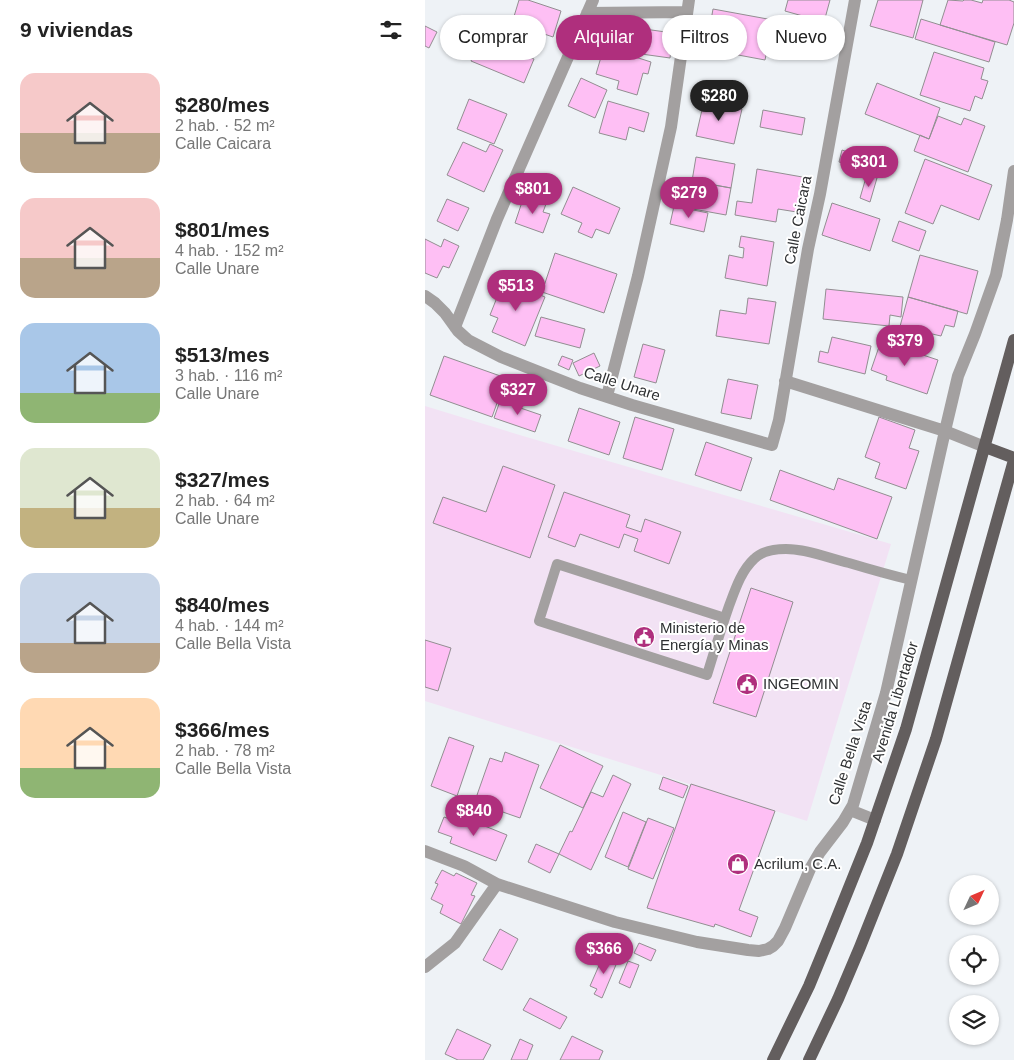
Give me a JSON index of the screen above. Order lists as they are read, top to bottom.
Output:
{
  "streets": {
    "main road": ["Avenida Libertador"],
    "street": ["Calle Caicara", "Calle Unare", "Calle Bella Vista"]
  },
  "crossings": [
    ["Calle Caicara", "Calle Unare"]
  ],
  "places": {
    "public building": ["Ministerio de Energía y Minas", "INGEOMIN"],
    "shop": ["Acrilum, C.A."]
  },
  "north": "top right",
  "page": {
    "heading": "9 viviendas",
    "chip": [
      "Comprar",
      "Alquilar",
      "Filtros",
      "Nuevo"
    ],
    "list": [
      {
        "name": "$280/mes",
        "note": "2 hab. · 52 m² · Calle Caicara"
      },
      {
        "name": "$801/mes",
        "note": "4 hab. · 152 m² · Calle Unare"
      },
      {
        "name": "$513/mes",
        "note": "3 hab. · 116 m² · Calle Unare"
      },
      {
        "name": "$327/mes",
        "note": "2 hab. · 64 m² · Calle Unare"
      },
      {
        "name": "$840/mes",
        "note": "4 hab. · 144 m² · Calle Bella Vista"
      },
      {
        "name": "$366/mes",
        "note": "2 hab. · 78 m² · Calle Bella Vista"
      }
    ],
    "price": [
      "$280",
      "$301",
      "$801",
      "$279",
      "$513",
      "$379",
      "$327",
      "$840",
      "$366"
    ]
  }
}
